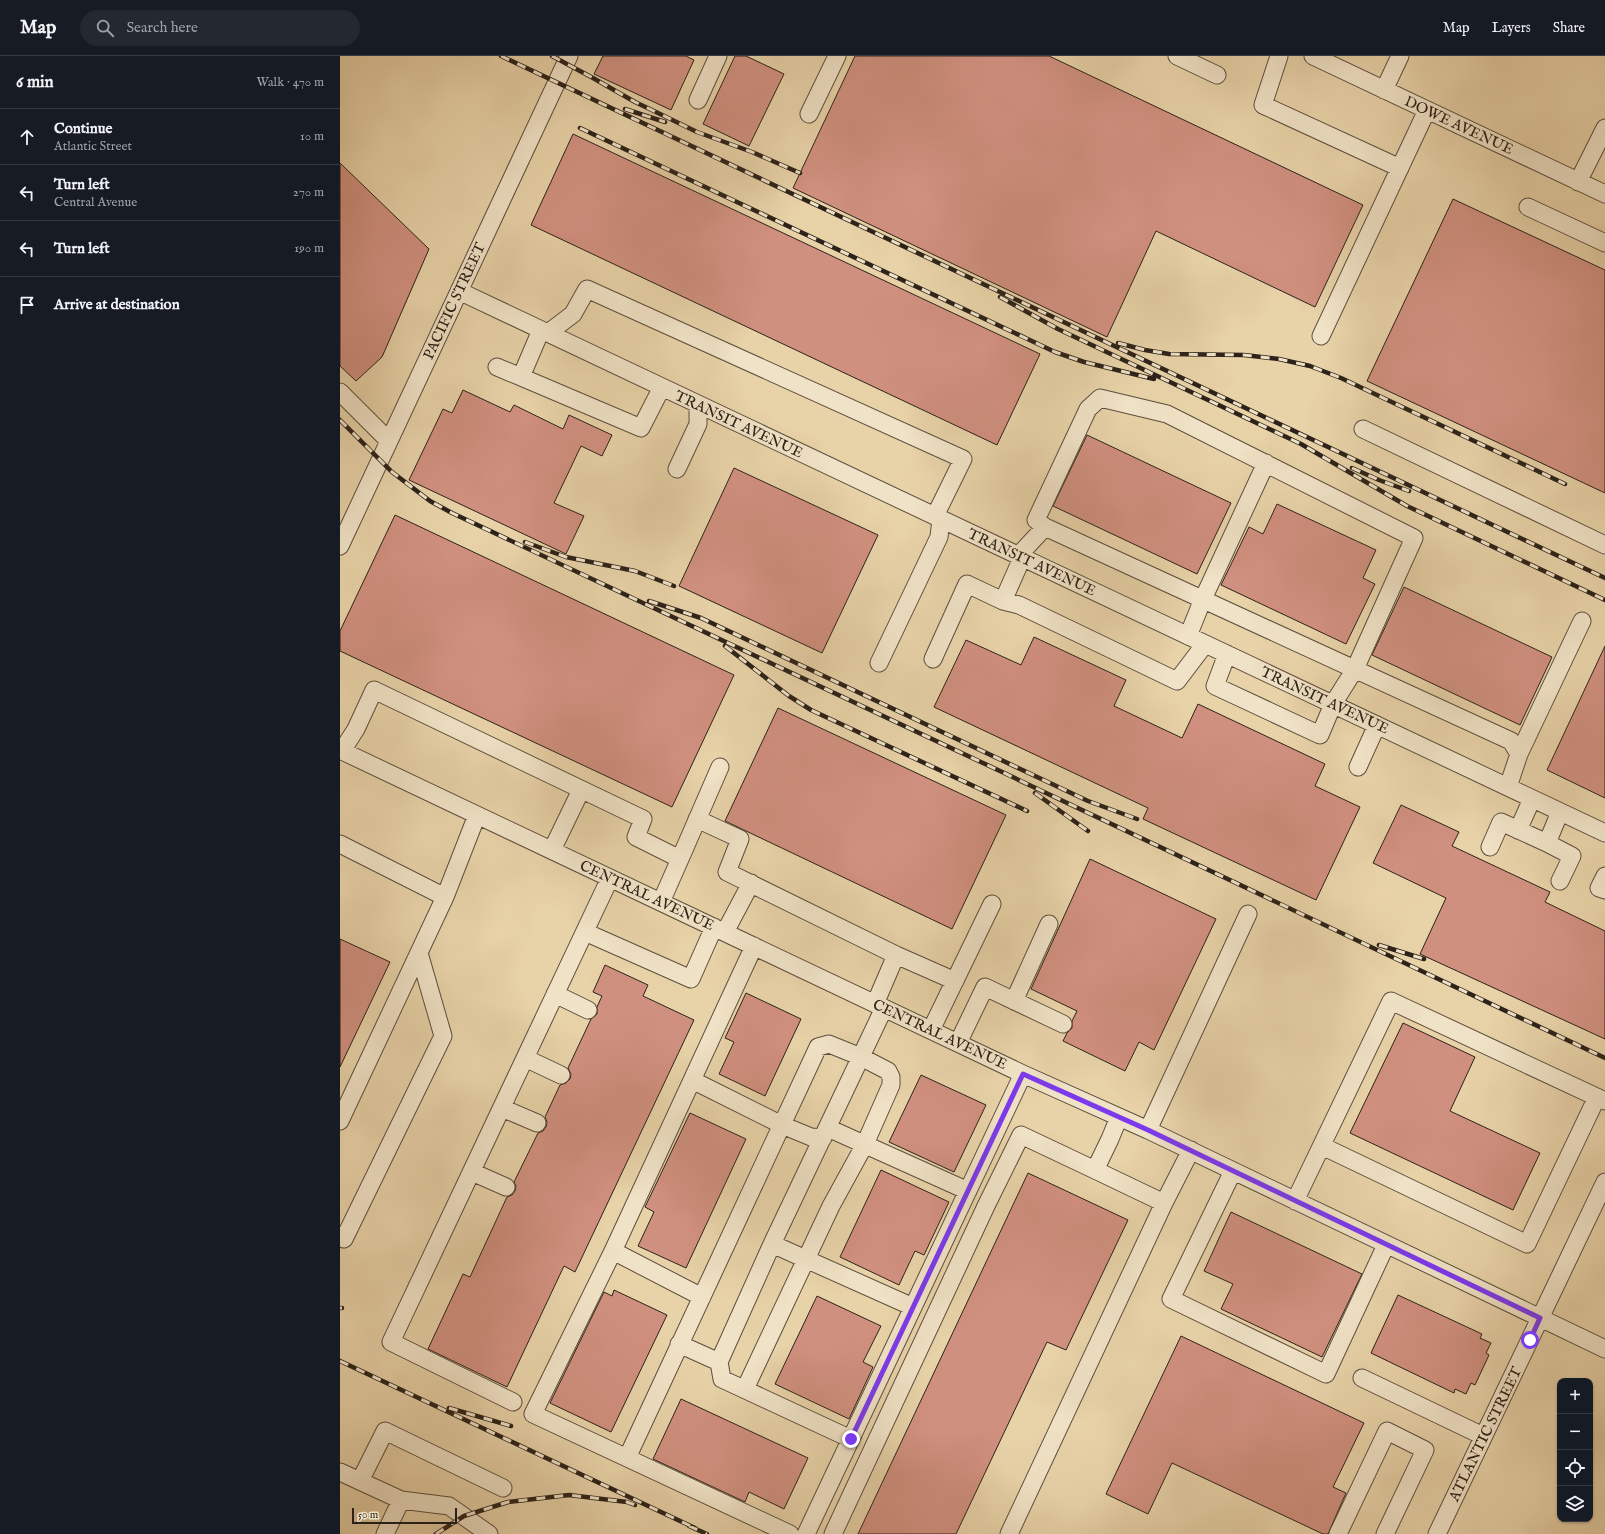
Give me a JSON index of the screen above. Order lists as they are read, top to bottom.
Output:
{
  "streets": {
    "street": [
      "DOWE AVENUE",
      "PACIFIC STREET",
      "TRANSIT AVENUE",
      "CENTRAL AVENUE",
      "ATLANTIC STREET"
    ]
  },
  "crossings": [
    ["PACIFIC STREET", "TRANSIT AVENUE"],
    ["CENTRAL AVENUE", "ATLANTIC STREET"]
  ],
  "scale_bar": "50 m",
  "page": {
    "header": "Map",
    "search": "Search here",
    "nav": ["Map", "Layers", "Share"],
    "heading": ["6 min", "Walk · 470 m"],
    "list": [
      ["Continue", "Atlantic Street", "10 m"],
      ["Turn left", "Central Avenue", "270 m"],
      ["Turn left", "190 m"],
      "Arrive at destination"
    ],
    "map_buttons": ["+", "−"],
    "scale": "50 m"
  }
}
